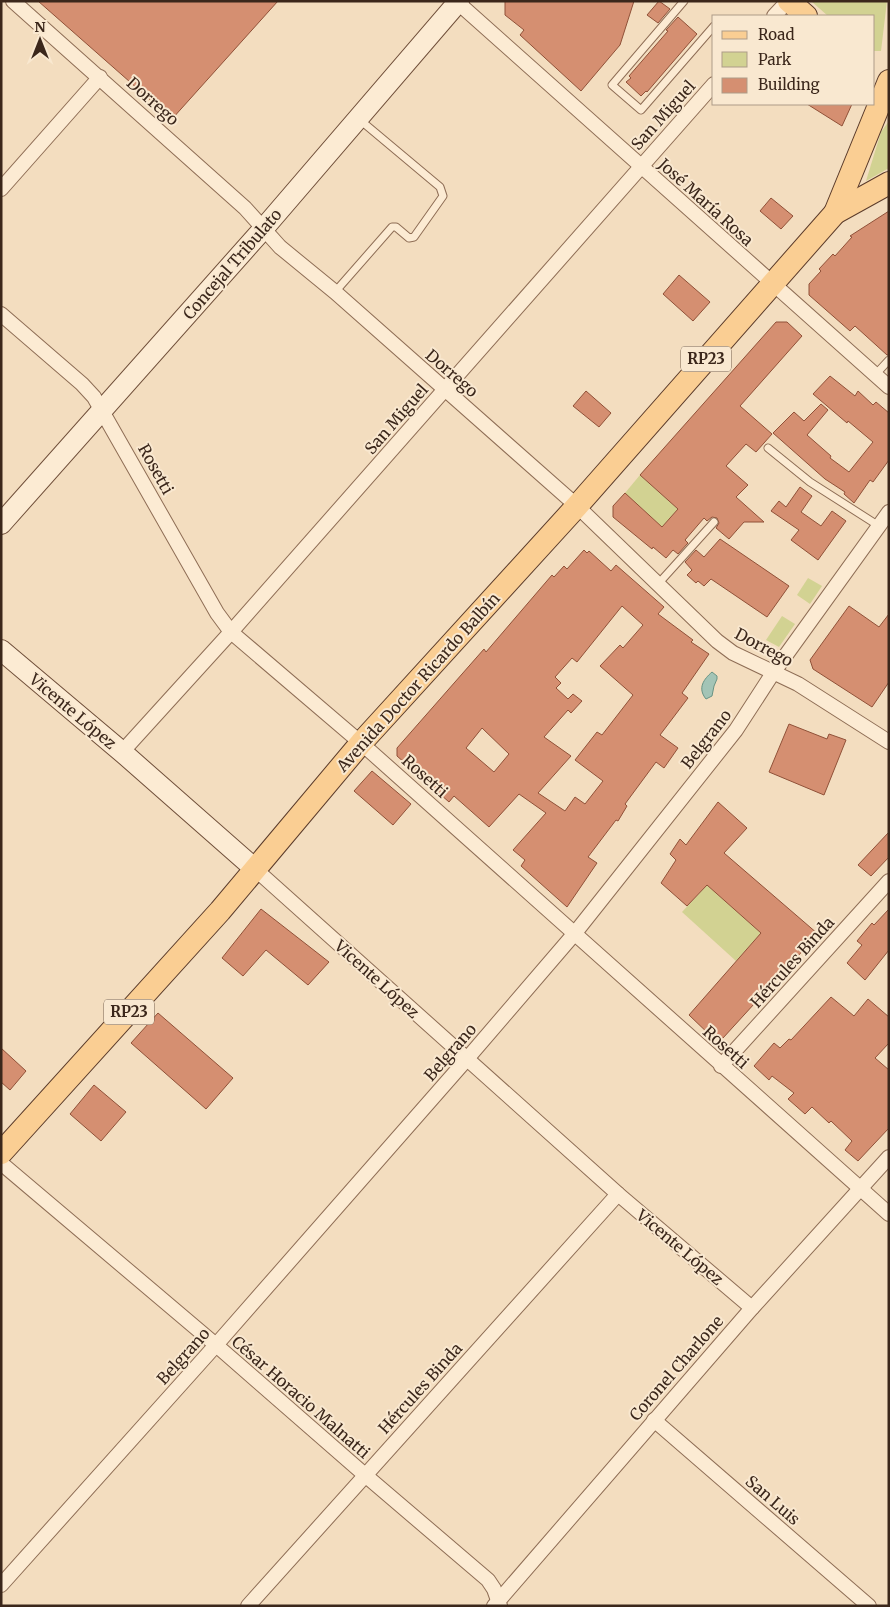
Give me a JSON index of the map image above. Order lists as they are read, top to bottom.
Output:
{
  "streets": {
    "main road": ["RP23", "Avenida Doctor Ricardo Balbín"],
    "street": [
      "Dorrego",
      "San Miguel",
      "José María Rosa",
      "Concejal Tribulato",
      "Rosetti",
      "Vicente López",
      "Belgrano",
      "Hércules Binda",
      "Coronel Charlone",
      "César Horacio Malnatti",
      "San Luis"
    ]
  },
  "crossings": [
    ["Dorrego", "San Miguel"],
    ["Dorrego", "Concejal Tribulato"],
    ["Dorrego", "Avenida Doctor Ricardo Balbín"],
    ["Dorrego", "Belgrano"],
    ["San Miguel", "José María Rosa"],
    ["San Miguel", "Rosetti"],
    ["San Miguel", "Vicente López"],
    ["José María Rosa", "Concejal Tribulato"],
    ["José María Rosa", "Avenida Doctor Ricardo Balbín"],
    ["Concejal Tribulato", "Rosetti"],
    ["Rosetti", "Avenida Doctor Ricardo Balbín"],
    ["Rosetti", "Belgrano"],
    ["Rosetti", "Hércules Binda"],
    ["Rosetti", "Coronel Charlone"],
    ["Avenida Doctor Ricardo Balbín", "Vicente López"],
    ["Vicente López", "Belgrano"],
    ["Vicente López", "Hércules Binda"],
    ["Vicente López", "Coronel Charlone"],
    ["Belgrano", "César Horacio Malnatti"],
    ["Hércules Binda", "César Horacio Malnatti"],
    ["Coronel Charlone", "César Horacio Malnatti"],
    ["Coronel Charlone", "San Luis"]
  ],
  "legend": ["Road", "Park", "Building"],
  "north": "top"
}
